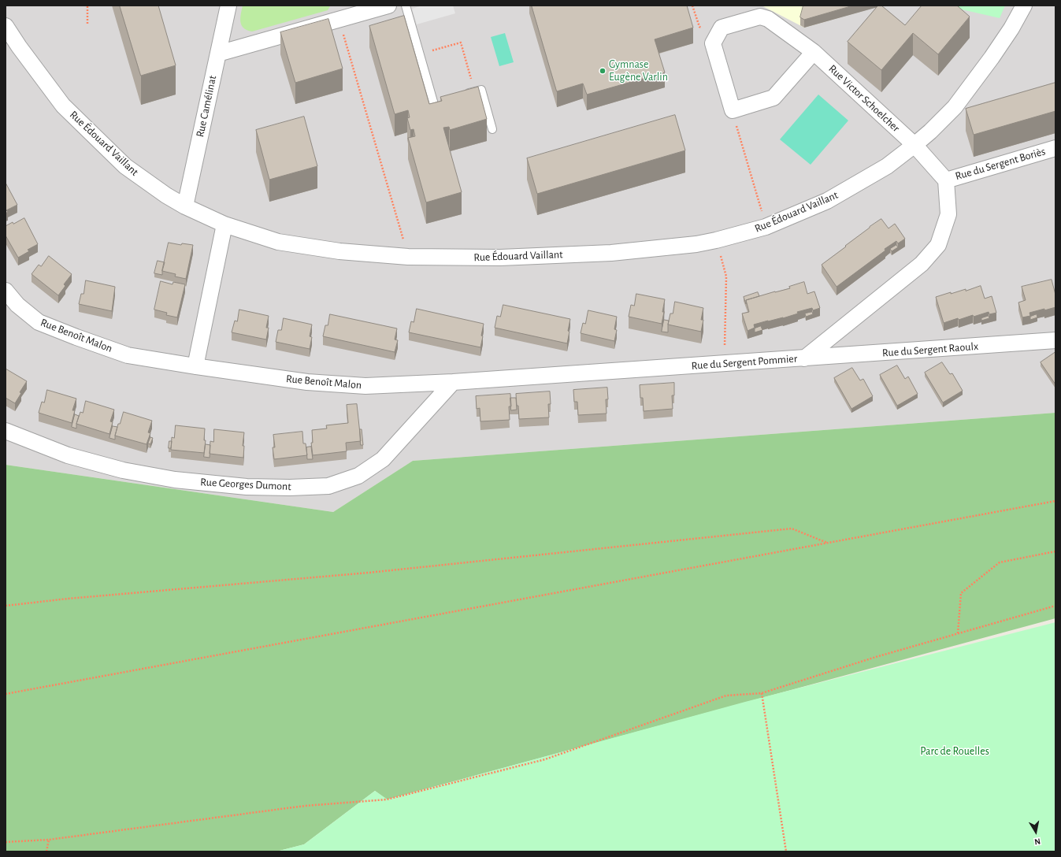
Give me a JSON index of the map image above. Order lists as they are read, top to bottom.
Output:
{
  "streets": {
    "street": [
      "Rue Victor Schoelcher",
      "Rue Camélinat",
      "Rue Édouard Vaillant",
      "Rue du Sergent Boriès",
      "Rue Benoît Malon",
      "Rue du Sergent Raoulx",
      "Rue du Sergent Pommier",
      "Rue Georges Dumont"
    ]
  },
  "crossings": [
    ["Rue Victor Schoelcher", "Rue Édouard Vaillant"],
    ["Rue Camélinat", "Rue Édouard Vaillant"],
    ["Rue du Sergent Boriès", "Rue du Sergent Pommier"],
    ["Rue Benoît Malon", "Rue du Sergent Pommier"],
    ["Rue Benoît Malon", "Rue Georges Dumont"],
    ["Rue du Sergent Raoulx", "Rue du Sergent Pommier"],
    ["Rue du Sergent Pommier", "Rue Georges Dumont"]
  ],
  "parks": ["Parc de Rouelles"],
  "places": ["Gymnase Eugène Varlin"],
  "north": "bottom"
}
